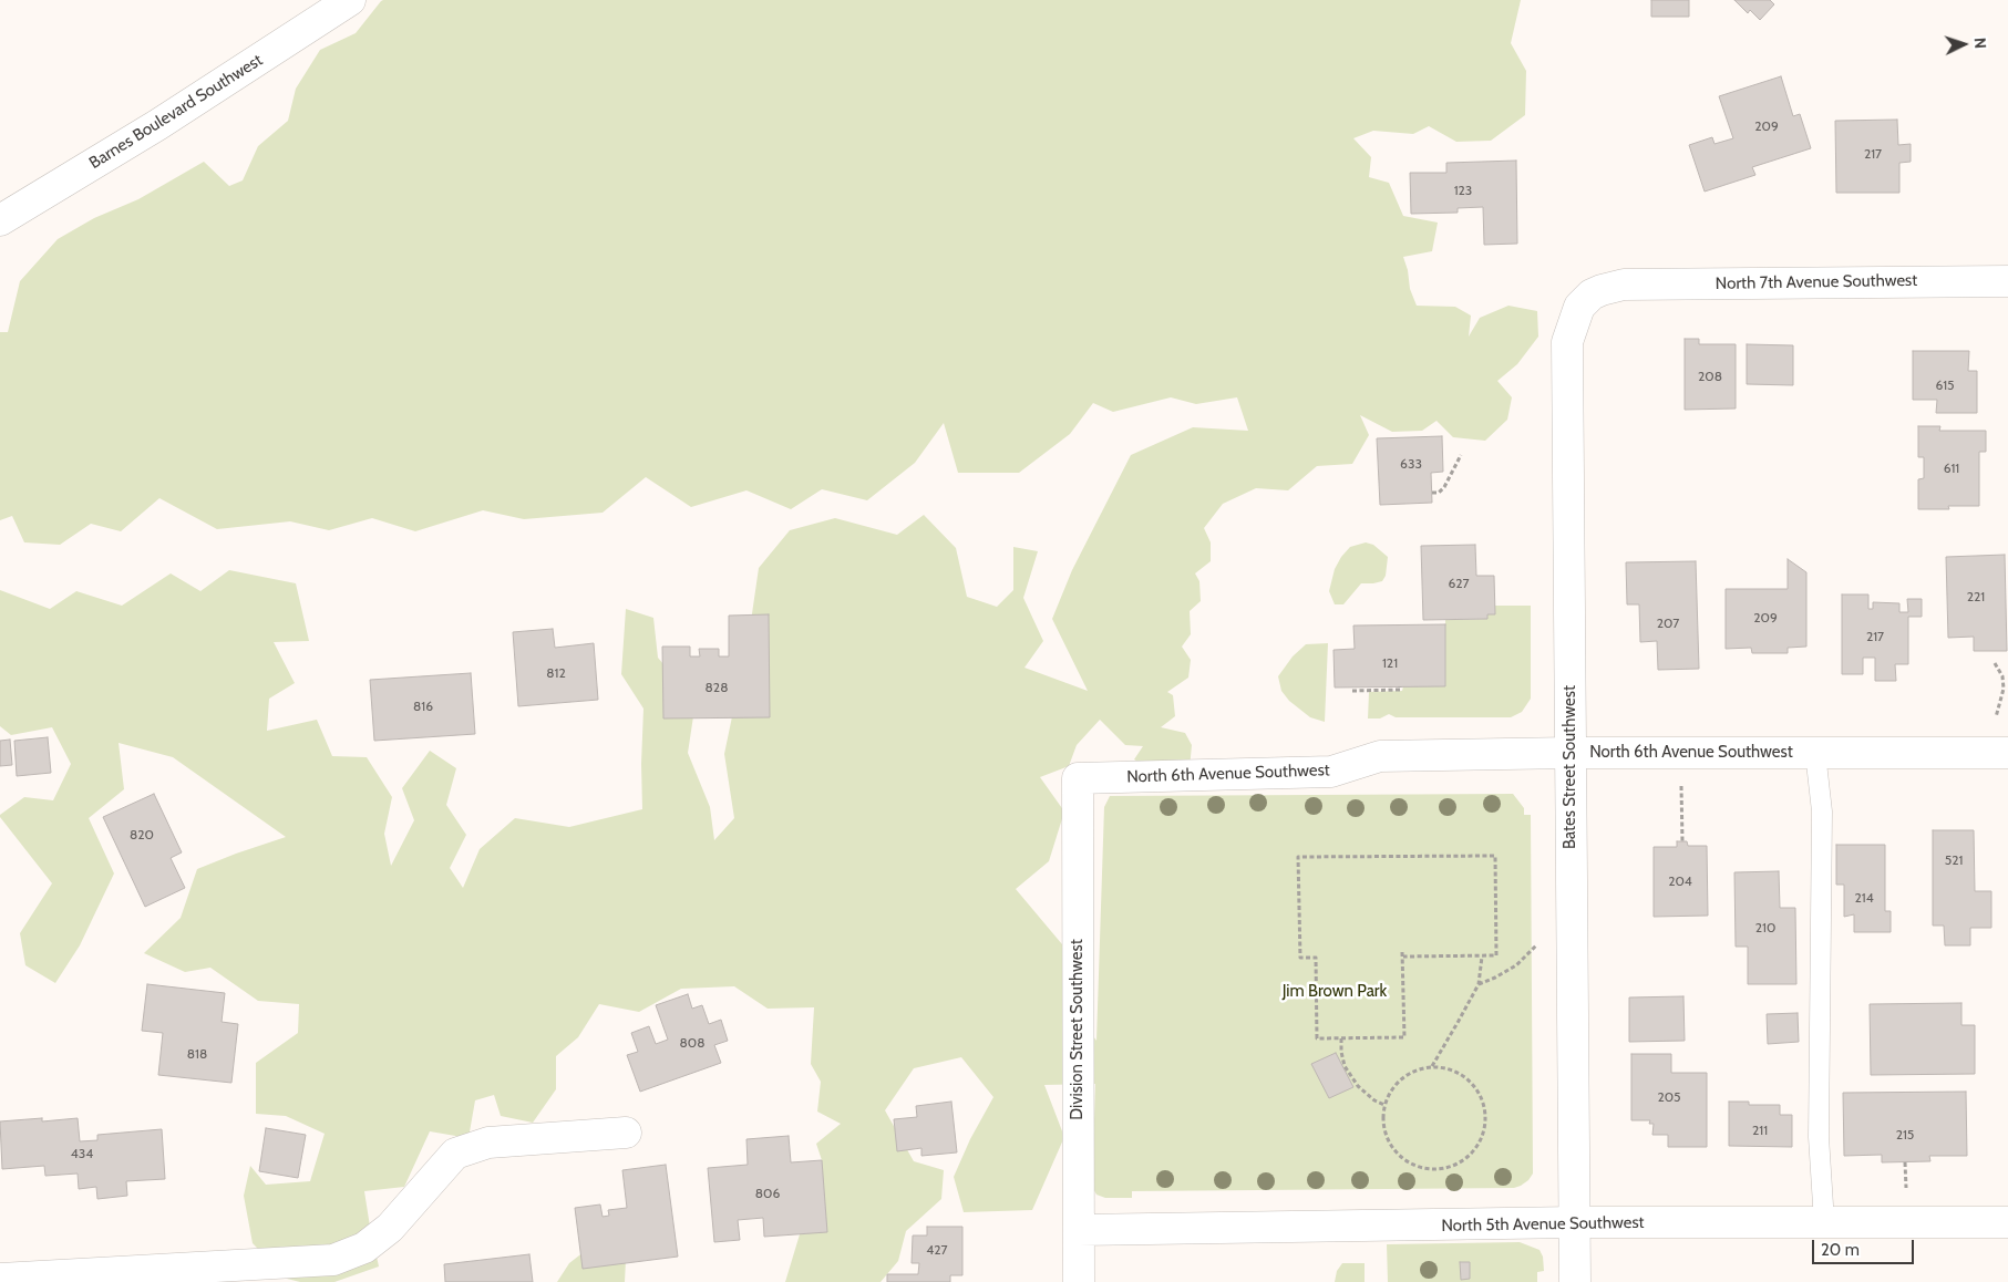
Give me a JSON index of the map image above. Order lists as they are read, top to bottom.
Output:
{
  "streets": {
    "street": [
      "Barnes Boulevard Southwest",
      "North 7th Avenue Southwest",
      "North 6th Avenue Southwest",
      "Bates Street Southwest",
      "Division Street Southwest",
      "North 5th Avenue Southwest"
    ]
  },
  "crossings": [
    ["North 7th Avenue Southwest", "Bates Street Southwest"],
    ["North 6th Avenue Southwest", "Bates Street Southwest"],
    ["North 6th Avenue Southwest", "Division Street Southwest"],
    ["Bates Street Southwest", "North 5th Avenue Southwest"],
    ["Division Street Southwest", "North 5th Avenue Southwest"]
  ],
  "parks": ["Jim Brown Park"],
  "house_numbers": [
    "209",
    "217",
    "123",
    "208",
    "615",
    "633",
    "611",
    "627",
    "221",
    "209",
    "207",
    "217",
    "121",
    "812",
    "828",
    "816",
    "820",
    "521",
    "204",
    "214",
    "210",
    "808",
    "818",
    "205",
    "211",
    "215",
    "434",
    "806",
    "427"
  ],
  "scale_bar": "20 m",
  "north": "right"
}
